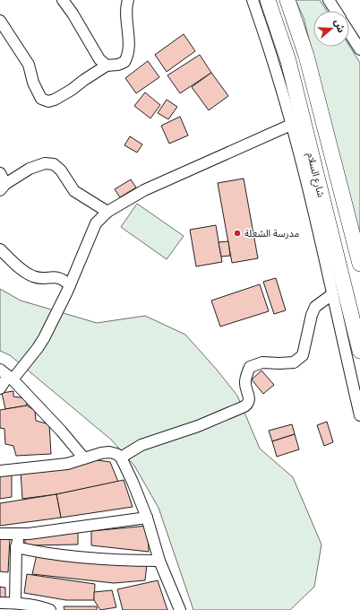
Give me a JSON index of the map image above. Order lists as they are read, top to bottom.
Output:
{
  "streets": {
    "highway": ["شارع السلام"]
  },
  "places": ["مدرسة الشعلة"],
  "north": "right"
}
